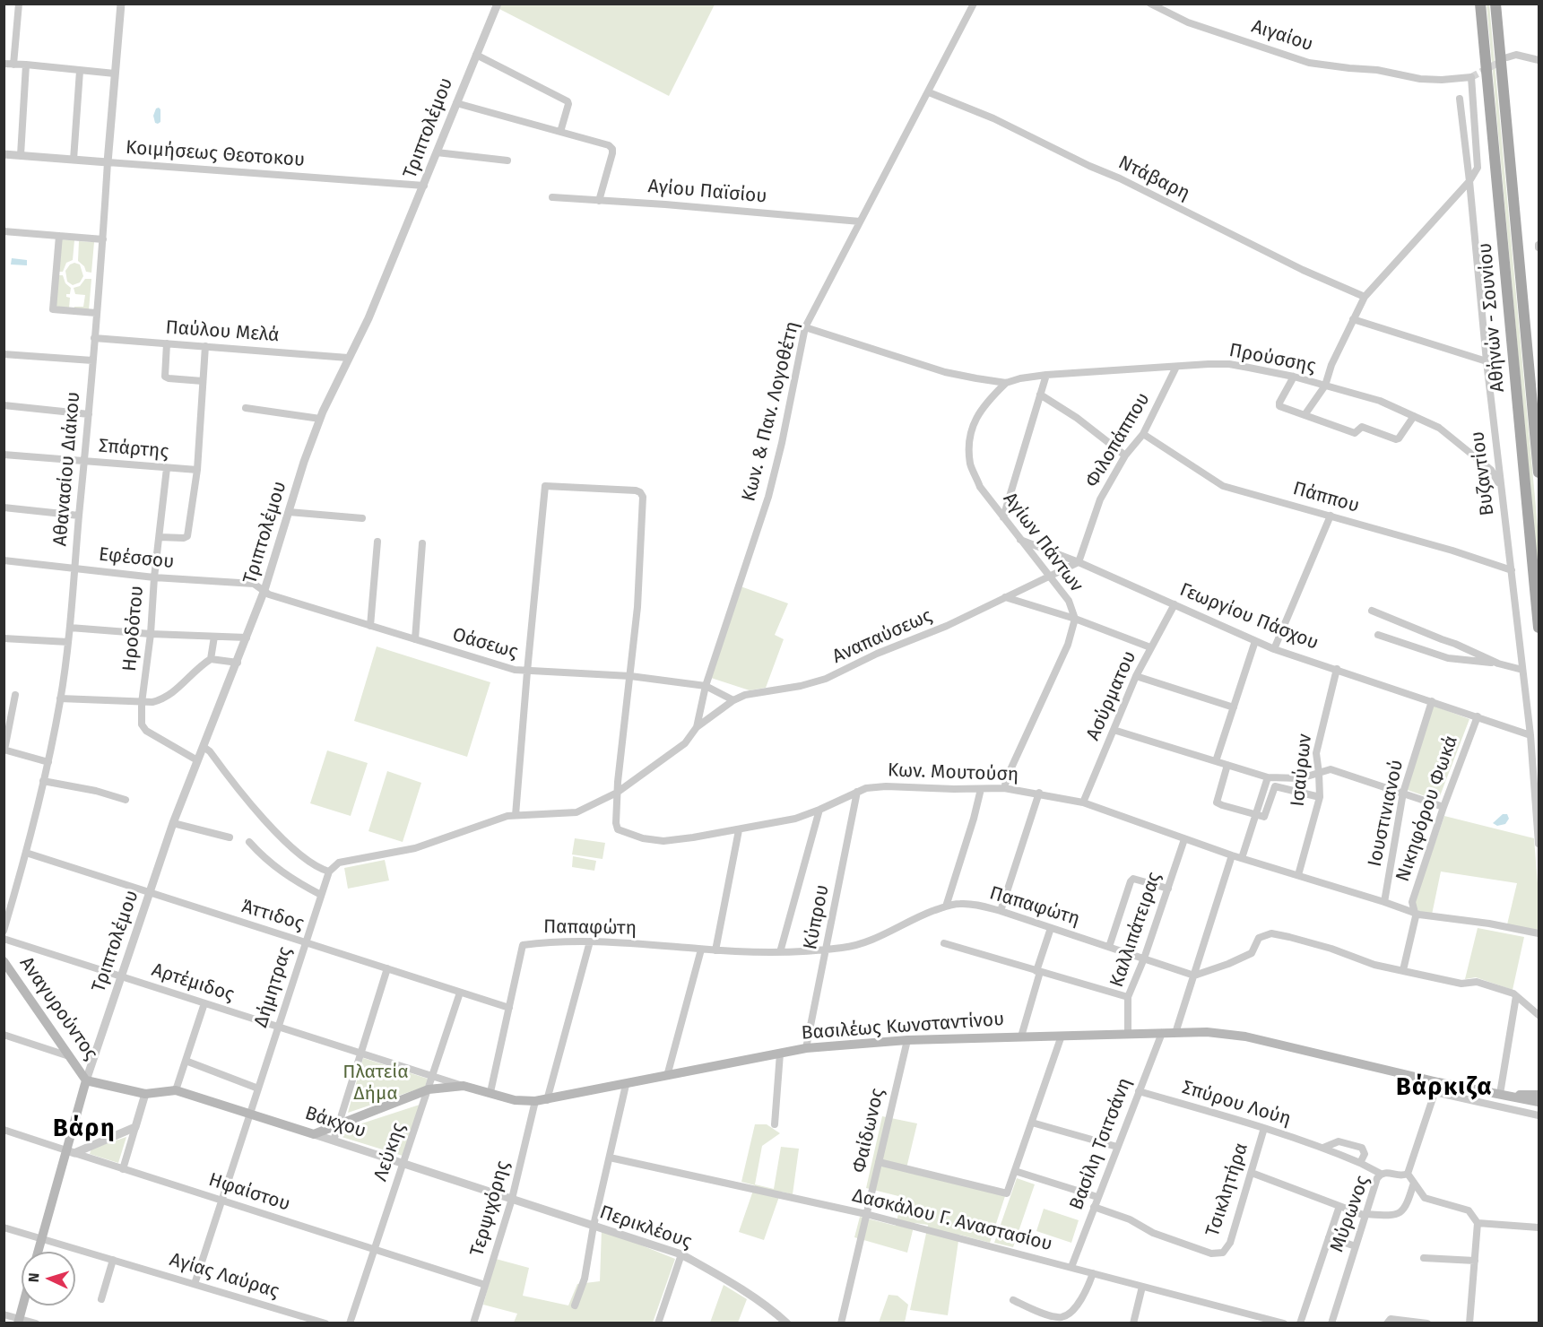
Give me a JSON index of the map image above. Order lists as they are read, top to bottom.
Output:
{
  "streets": {
    "main road": [
      "Αθήνών - Σουνίου",
      "Αναγυρούντος",
      "Βασιλέως Κωνσταντίνου",
      "Βάκχου"
    ],
    "street": [
      "Αιγαίου",
      "Τριπτολέμου",
      "Κοιμήσεως Θεοτοκου",
      "Ντάβαρη",
      "Αγίου Παϊσίου",
      "Παύλου Μελά",
      "Προύσσης",
      "Κων. & Παν. Λογοθέτη",
      "Φιλοπάππου",
      "Σπάρτης",
      "Αθανασίου Διάκου",
      "Βυζαντίου",
      "Πάππου",
      "Αγίων Πάντων",
      "Εφέσσου",
      "Γεωργίου Πάσχου",
      "Ηροδότου",
      "Αναπαύσεως",
      "Οάσεως",
      "Ασύρματου",
      "Ισαύρων",
      "Κων. Μουτούση",
      "Νικηφόρου Φωκά",
      "Ιουστινιανού",
      "Παπαφώτη",
      "Άττιδος",
      "Κύπρου",
      "Καλλιπάτειρας",
      "Αρτέμιδος",
      "Δήμητρας",
      "Σπύρου Λούη",
      "Φαίδωνος",
      "Βασίλη Τσιτσάνη",
      "Λεύκης",
      "Τσικλητήρα",
      "Ηφαίστου",
      "Τερψιχόρης",
      "Μύρωνος",
      "Δασκάλου Γ. Αναστασίου",
      "Περικλέους",
      "Αγίας Λαύρας"
    ]
  },
  "crossings": [
    ["Αιγαίου", "Βυζαντίου"],
    ["Τριπτολέμου", "Κοιμήσεως Θεοτοκου"],
    ["Τριπτολέμου", "Παύλου Μελά"],
    ["Τριπτολέμου", "Εφέσσου"],
    ["Τριπτολέμου", "Ηροδότου"],
    ["Τριπτολέμου", "Οάσεως"],
    ["Τριπτολέμου", "Άττιδος"],
    ["Τριπτολέμου", "Αρτέμιδος"],
    ["Τριπτολέμου", "Αναγυρούντος"],
    ["Κοιμήσεως Θεοτοκου", "Αθανασίου Διάκου"],
    ["Ντάβαρη", "Κων. & Παν. Λογοθέτη"],
    ["Αγίου Παϊσίου", "Κων. & Παν. Λογοθέτη"],
    ["Παύλου Μελά", "Αθανασίου Διάκου"],
    ["Προύσσης", "Φιλοπάππου"],
    ["Προύσσης", "Βυζαντίου"],
    ["Προύσσης", "Αγίων Πάντων"],
    ["Κων. & Παν. Λογοθέτη", "Αναπαύσεως"],
    ["Κων. & Παν. Λογοθέτη", "Οάσεως"],
    ["Φιλοπάππου", "Πάππου"],
    ["Φιλοπάππου", "Γεωργίου Πάσχου"],
    ["Φιλοπάππου", "Αναπαύσεως"],
    ["Σπάρτης", "Αθανασίου Διάκου"],
    ["Σπάρτης", "Ηροδότου"],
    ["Αθανασίου Διάκου", "Εφέσσου"],
    ["Αθανασίου Διάκου", "Άττιδος"],
    ["Βυζαντίου", "Πάππου"],
    ["Βυζαντίου", "Γεωργίου Πάσχου"],
    ["Αγίων Πάντων", "Γεωργίου Πάσχου"],
    ["Αγίων Πάντων", "Αναπαύσεως"],
    ["Αγίων Πάντων", "Κων. Μουτούση"],
    ["Εφέσσου", "Ηροδότου"],
    ["Εφέσσου", "Οάσεως"],
    ["Γεωργίου Πάσχου", "Αναπαύσεως"],
    ["Γεωργίου Πάσχου", "Ασύρματου"],
    ["Γεωργίου Πάσχου", "Ισαύρων"],
    ["Γεωργίου Πάσχου", "Νικηφόρου Φωκά"],
    ["Γεωργίου Πάσχου", "Ιουστινιανού"],
    ["Αναπαύσεως", "Οάσεως"],
    ["Αναπαύσεως", "Κων. Μουτούση"],
    ["Αναπαύσεως", "Δήμητρας"],
    ["Οάσεως", "Κων. Μουτούση"],
    ["Ασύρματου", "Κων. Μουτούση"],
    ["Ισαύρων", "Κων. Μουτούση"],
    ["Κων. Μουτούση", "Νικηφόρου Φωκά"],
    ["Κων. Μουτούση", "Ιουστινιανού"],
    ["Κων. Μουτούση", "Κύπρου"],
    ["Κων. Μουτούση", "Καλλιπάτειρας"],
    ["Παπαφώτη", "Άττιδος"],
    ["Παπαφώτη", "Κύπρου"],
    ["Παπαφώτη", "Καλλιπάτειρας"],
    ["Άττιδος", "Δήμητρας"],
    ["Άττιδος", "Λεύκης"],
    ["Κύπρου", "Βασιλέως Κωνσταντίνου"],
    ["Καλλιπάτειρας", "Βασιλέως Κωνσταντίνου"],
    ["Αρτέμιδος", "Δήμητρας"],
    ["Αρτέμιδος", "Βασιλέως Κωνσταντίνου"],
    ["Αρτέμιδος", "Λεύκης"],
    ["Δήμητρας", "Βάκχου"],
    ["Δήμητρας", "Ηφαίστου"],
    ["Δήμητρας", "Αγίας Λαύρας"],
    ["Αναγυρούντος", "Ηφαίστου"],
    ["Αναγυρούντος", "Αγίας Λαύρας"],
    ["Βασιλέως Κωνσταντίνου", "Βάκχου"],
    ["Βασιλέως Κωνσταντίνου", "Φαίδωνος"],
    ["Βασιλέως Κωνσταντίνου", "Βασίλη Τσιτσάνη"],
    ["Βασιλέως Κωνσταντίνου", "Λεύκης"],
    ["Βασιλέως Κωνσταντίνου", "Τερψιχόρης"],
    ["Σπύρου Λούη", "Βασίλη Τσιτσάνη"],
    ["Σπύρου Λούη", "Τσικλητήρα"],
    ["Σπύρου Λούη", "Μύρωνος"],
    ["Βάκχου", "Λεύκης"],
    ["Βάκχου", "Τερψιχόρης"],
    ["Βάκχου", "Περικλέους"],
    ["Φαίδωνος", "Δασκάλου Γ. Αναστασίου"],
    ["Βασίλη Τσιτσάνη", "Τσικλητήρα"],
    ["Βασίλη Τσιτσάνη", "Δασκάλου Γ. Αναστασίου"],
    ["Λεύκης", "Ηφαίστου"],
    ["Ηφαίστου", "Τερψιχόρης"],
    ["Τερψιχόρης", "Περικλέους"]
  ],
  "districts": ["Βάρκιζα", "Βάρη"],
  "parks": ["Πλατεία Δήμα"],
  "north": "left"
}
